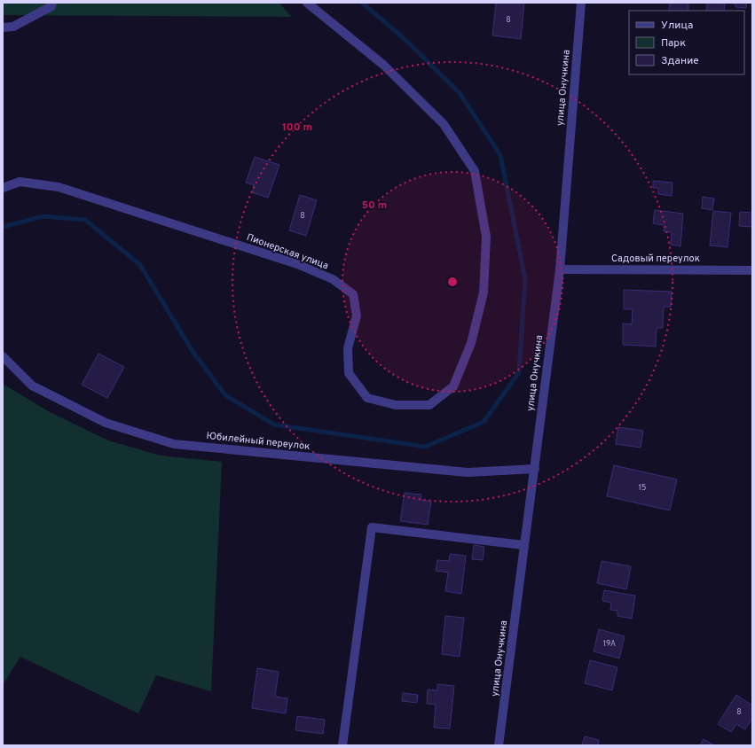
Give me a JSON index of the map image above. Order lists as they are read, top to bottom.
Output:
{
  "streets": {
    "street": [
      "улица Онучкина",
      "Пионерская улица",
      "Садовый переулок",
      "Юбилейный переулок"
    ]
  },
  "crossings": [
    ["улица Онучкина", "Садовый переулок"],
    ["улица Онучкина", "Юбилейный переулок"]
  ],
  "house_numbers": [
    "8",
    "8",
    "15",
    "19А",
    "8"
  ],
  "legend": ["Улица", "Парк", "Здание"],
  "rings": ["100 m", "50 m"]
}
